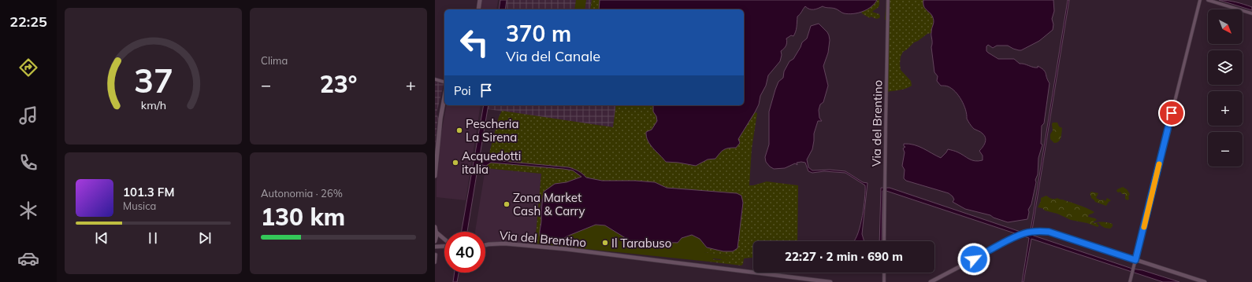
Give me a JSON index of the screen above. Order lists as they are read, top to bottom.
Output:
{
  "streets": {
    "street": ["Via del Brentino"]
  },
  "places": [
    "Pescheria La Sirena",
    "Acquedotti italia",
    "Zona Market Cash & Carry",
    "Il Tarabuso"
  ],
  "north": "bottom right",
  "page": {
    "tabs": "22:25",
    "tile": [
      "Clima",
      ["Autonomia · 26%", "130 km"]
    ],
    "map_buttons": ["+", "−"],
    "turn": ["370 m", "Via del Canale"],
    "heat": ["−", "23°", "+"],
    "then": "Poi",
    "song": ["101.3 FM", "Musica"],
    "limit": "40",
    "trip": "22:27 · 2 min · 690 m",
    "gauge": ["37", "km/h"]
  }
}
